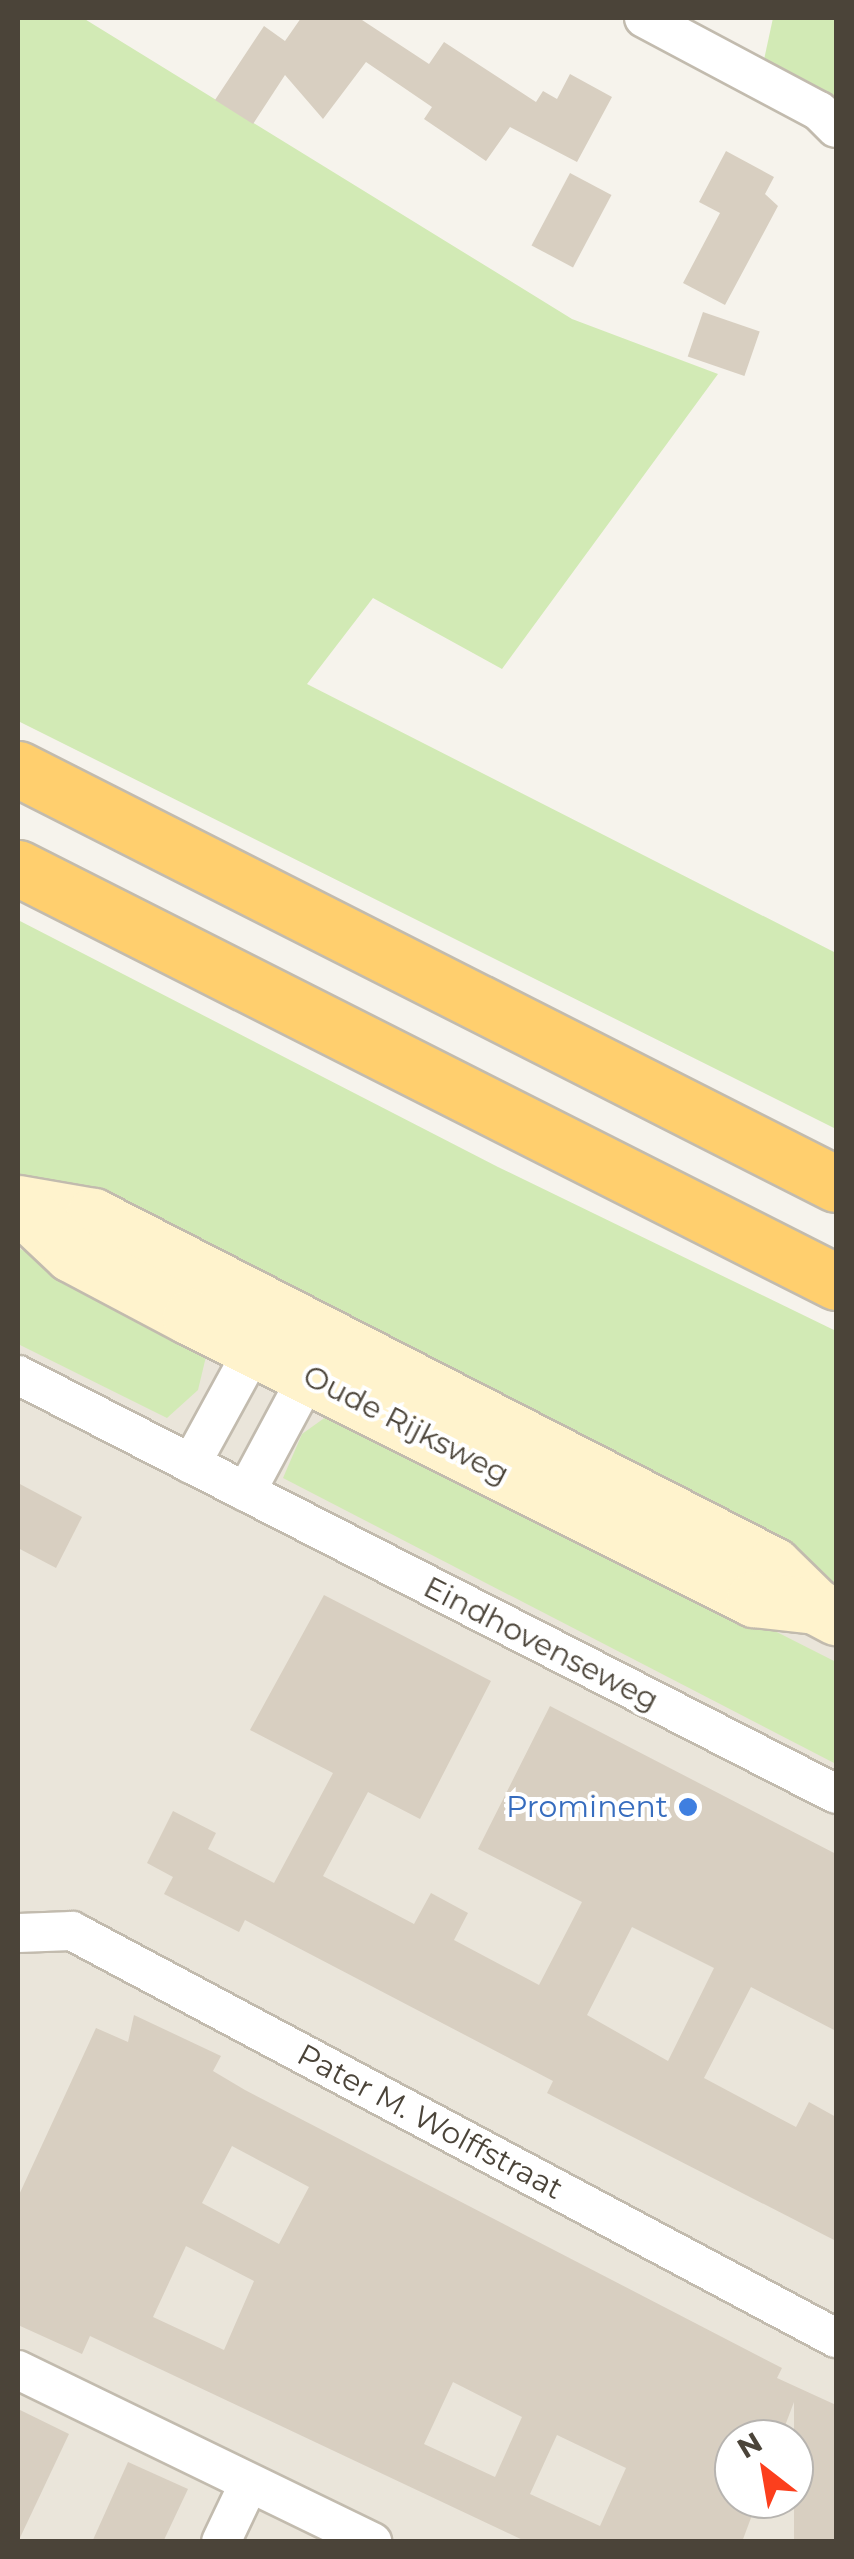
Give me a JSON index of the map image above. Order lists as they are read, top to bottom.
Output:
{
  "streets": {
    "main road": ["Oude Rijksweg"],
    "street": ["Eindhovenseweg", "Pater M. Wolffstraat"]
  },
  "places": ["Prominent"],
  "north": "top left"
}
